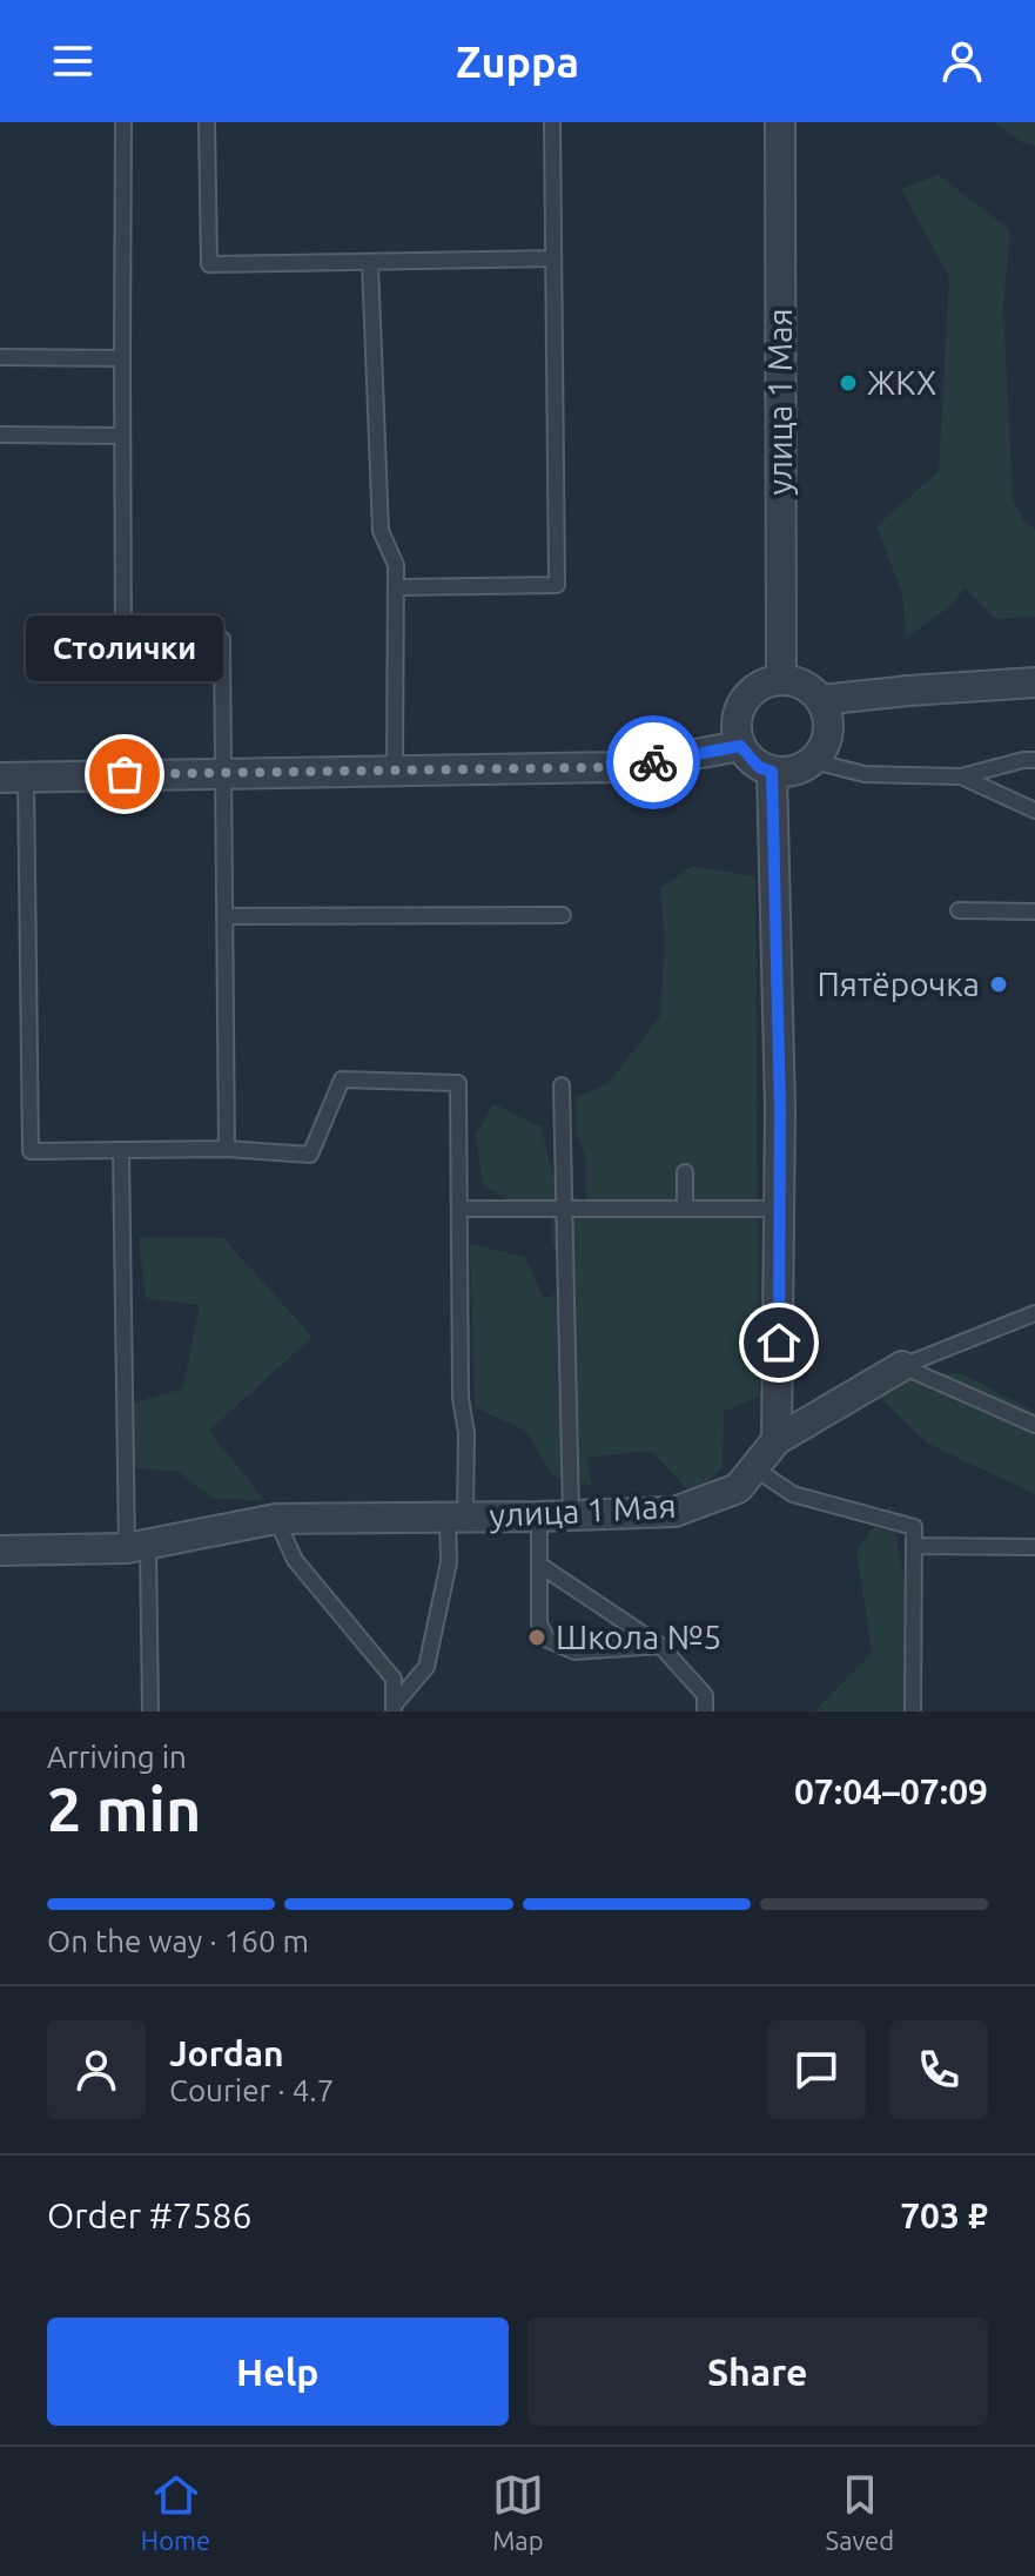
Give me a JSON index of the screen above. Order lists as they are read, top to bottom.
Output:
{
  "streets": {
    "street": ["улица 1 Мая"]
  },
  "places": [
    "ЖКХ",
    "Столички",
    "Пятёрочка",
    "Школа №5"
  ],
  "page": {
    "header": "Zuppa",
    "bubble": "Столички",
    "heading": ["2 min", "Arriving in", "07:04–07:09"],
    "panel": [
      "Jordan",
      "Courier · 4.7",
      "Order #7586",
      "703 ₽"
    ],
    "bar": "On the way · 160 m",
    "buttons": ["Help", "Share"],
    "tabs": ["Home", "Map", "Saved"]
  }
}
